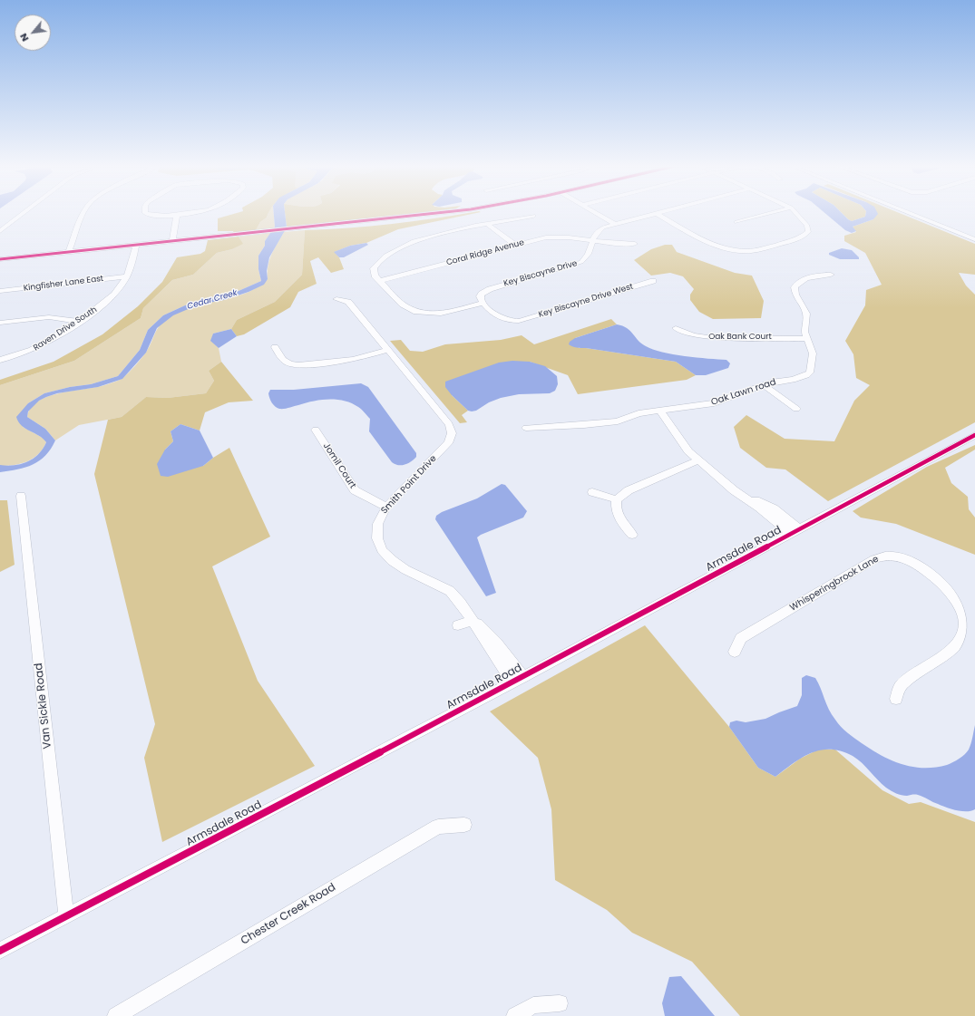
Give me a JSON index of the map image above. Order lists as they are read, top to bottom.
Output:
{
  "streets": {
    "street": [
      "Coral Ridge Avenue",
      "Key Biscayne Drive",
      "Kingfisher Lane East",
      "Key Biscayne Drive West",
      "Raven Drive South",
      "Oak Bank Court",
      "Oak Lawn road",
      "Jomil Court",
      "Smith Point Drive",
      "Armsdale Road",
      "Whisperingbrook Lane",
      "Van Sickle Road",
      "Chester Creek Road"
    ]
  },
  "crossings": [
    ["Coral Ridge Avenue", "Key Biscayne Drive"],
    ["Key Biscayne Drive", "Key Biscayne Drive West"],
    ["Kingfisher Lane East", "Raven Drive South"],
    ["Oak Bank Court", "Oak Lawn road"],
    ["Jomil Court", "Smith Point Drive"],
    ["Smith Point Drive", "Armsdale Road"],
    ["Armsdale Road", "Van Sickle Road"]
  ],
  "water": ["Cedar Creek"],
  "north": "bottom left"
}
